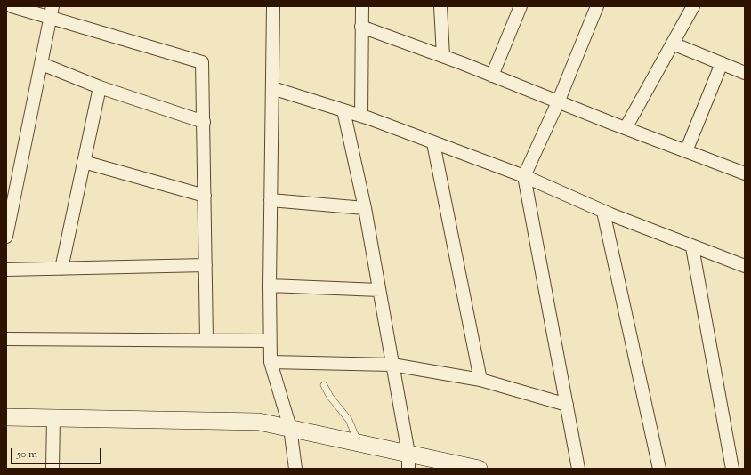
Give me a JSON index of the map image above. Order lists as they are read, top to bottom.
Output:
{
  "scale_bar": "50 m"
}
